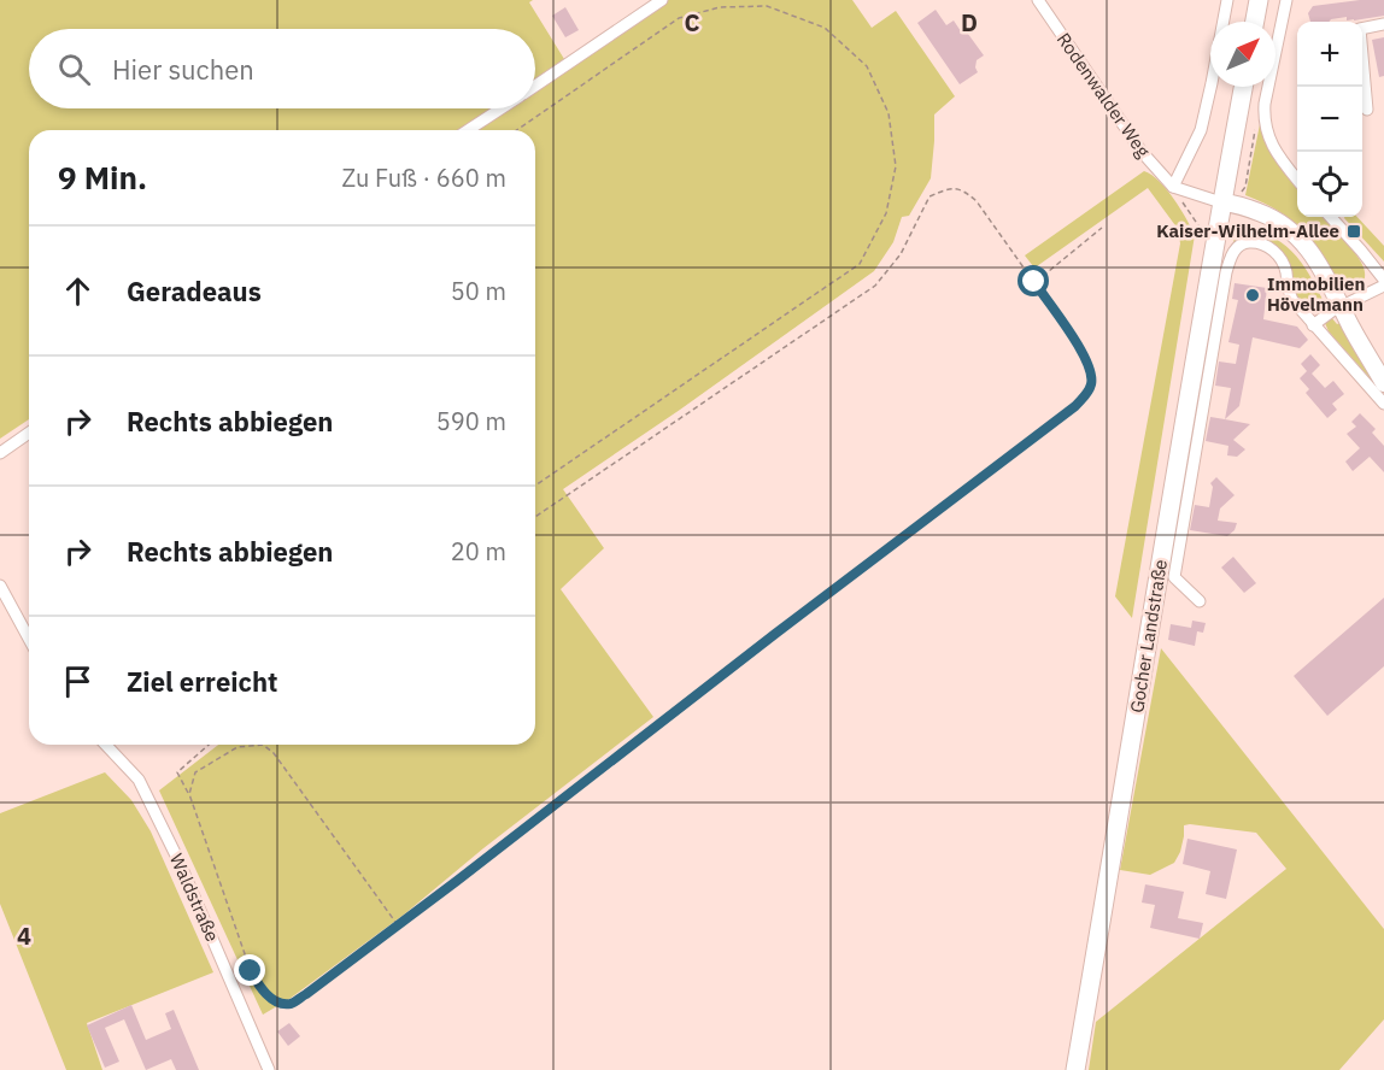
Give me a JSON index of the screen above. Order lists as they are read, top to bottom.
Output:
{
  "streets": {
    "main road": ["Gocher Landstraße"],
    "street": ["Rodenwalder Weg", "Waldstraße"]
  },
  "places": {
    "transit": ["Kaiser-Wilhelm-Allee"],
    "other": ["Immobilien Hövelmann"]
  },
  "north": "top right",
  "page": {
    "map_buttons": ["+", "−"],
    "search": "Hier suchen",
    "heading": ["9 Min.", "Zu Fuß · 660 m"],
    "list": [
      ["Geradeaus", "50 m"],
      ["Rechts abbiegen", "590 m"],
      ["Rechts abbiegen", "20 m"],
      "Ziel erreicht"
    ]
  },
  "grid": {
    "columns": ["C", "D"],
    "rows": ["4"]
  }
}
